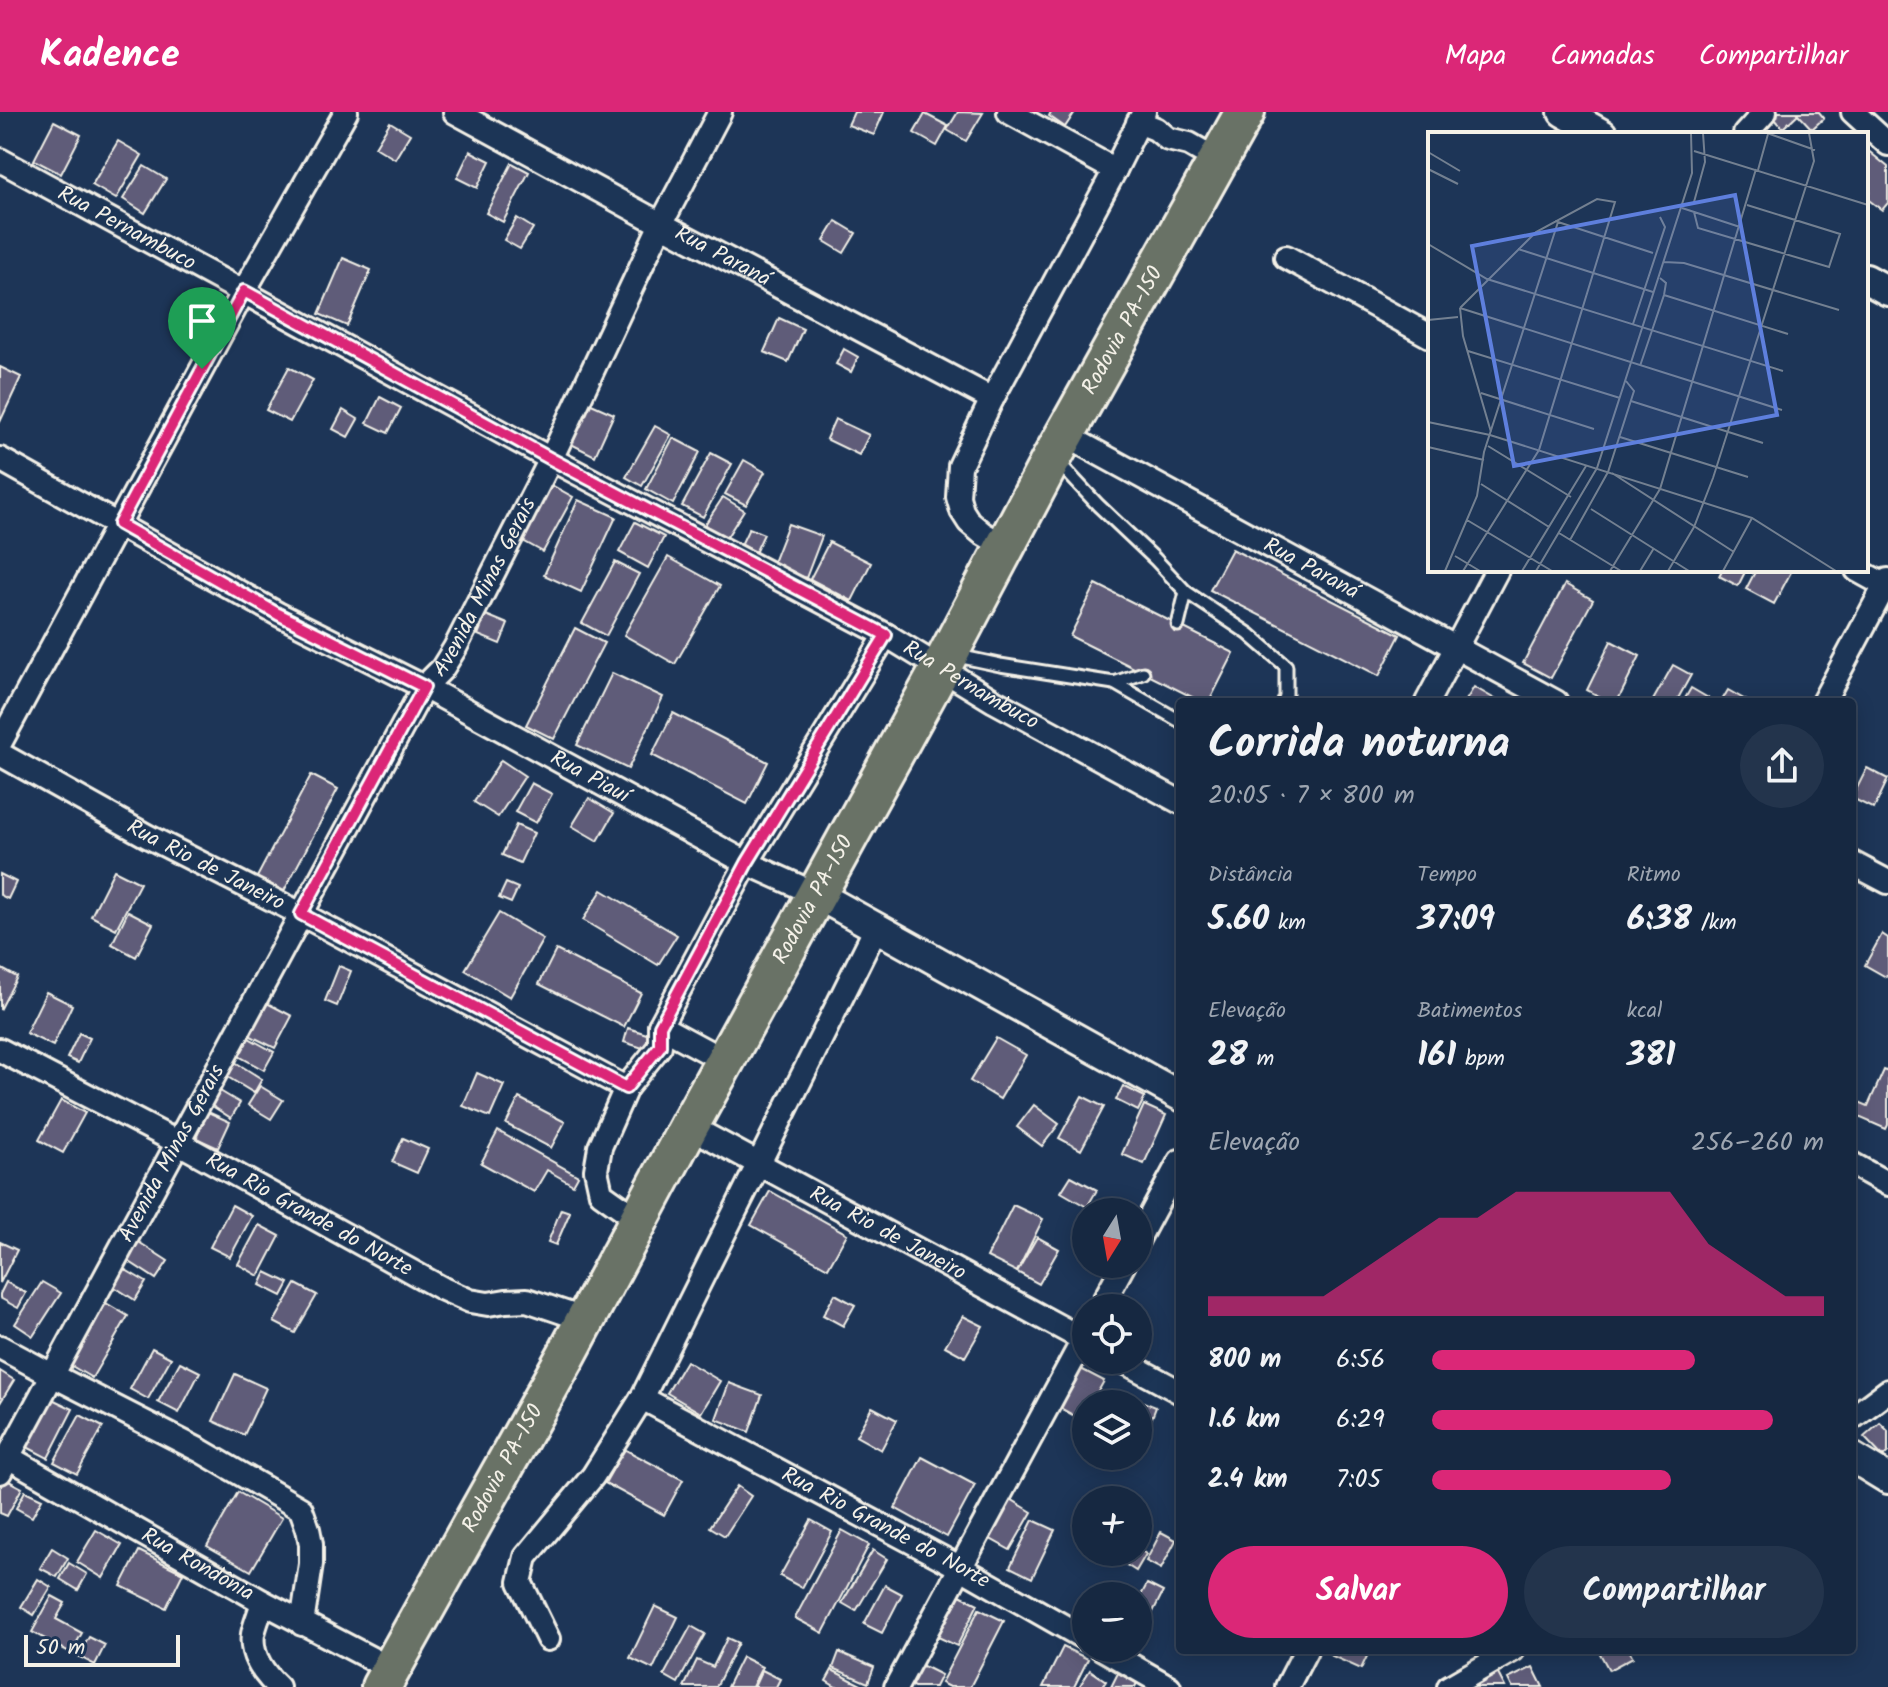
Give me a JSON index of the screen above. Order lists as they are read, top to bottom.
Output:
{
  "streets": {
    "highway": ["Rodovia PA-150"],
    "street": [
      "Rua Pernambuco",
      "Rua Paraná",
      "Avenida Minas Gerais",
      "Rua Piauí",
      "Rua Rio de Janeiro",
      "Rua Rio Grande do Norte",
      "Rua Rondônia"
    ]
  },
  "crossings": [
    ["Rua Pernambuco", "Rodovia PA-150"],
    ["Rua Pernambuco", "Avenida Minas Gerais"],
    ["Rua Paraná", "Rodovia PA-150"],
    ["Rua Paraná", "Avenida Minas Gerais"],
    ["Rodovia PA-150", "Rua Piauí"],
    ["Rodovia PA-150", "Rua Rio de Janeiro"],
    ["Rodovia PA-150", "Rua Rio Grande do Norte"],
    ["Rodovia PA-150", "Rua Rondônia"],
    ["Avenida Minas Gerais", "Rua Piauí"],
    ["Avenida Minas Gerais", "Rua Rio de Janeiro"],
    ["Avenida Minas Gerais", "Rua Rio Grande do Norte"],
    ["Avenida Minas Gerais", "Rua Rondônia"]
  ],
  "scale_bar": "50 m",
  "north": "bottom",
  "page": {
    "header": "Kadence",
    "nav": ["Mapa", "Camadas", "Compartilhar"],
    "heading": ["Corrida noturna", "20:05 · 7 × 800 m"],
    "stats": [
      ["Distância", "5.60 km"],
      ["Tempo", "37:09"],
      ["Ritmo", "6:38 /km"],
      ["Elevação", "28 m"],
      ["Batimentos", "161 bpm"],
      ["kcal", "381"]
    ],
    "chart": ["Elevação", "256–260 m"],
    "map_buttons": ["+", "−"],
    "list": [
      {
        "name": "800 m",
        "note": "6:56"
      },
      {
        "name": "1.6 km",
        "note": "6:29"
      },
      {
        "name": "2.4 km",
        "note": "7:05"
      }
    ],
    "buttons": ["Salvar", "Compartilhar"],
    "scale": "50 m"
  }
}
